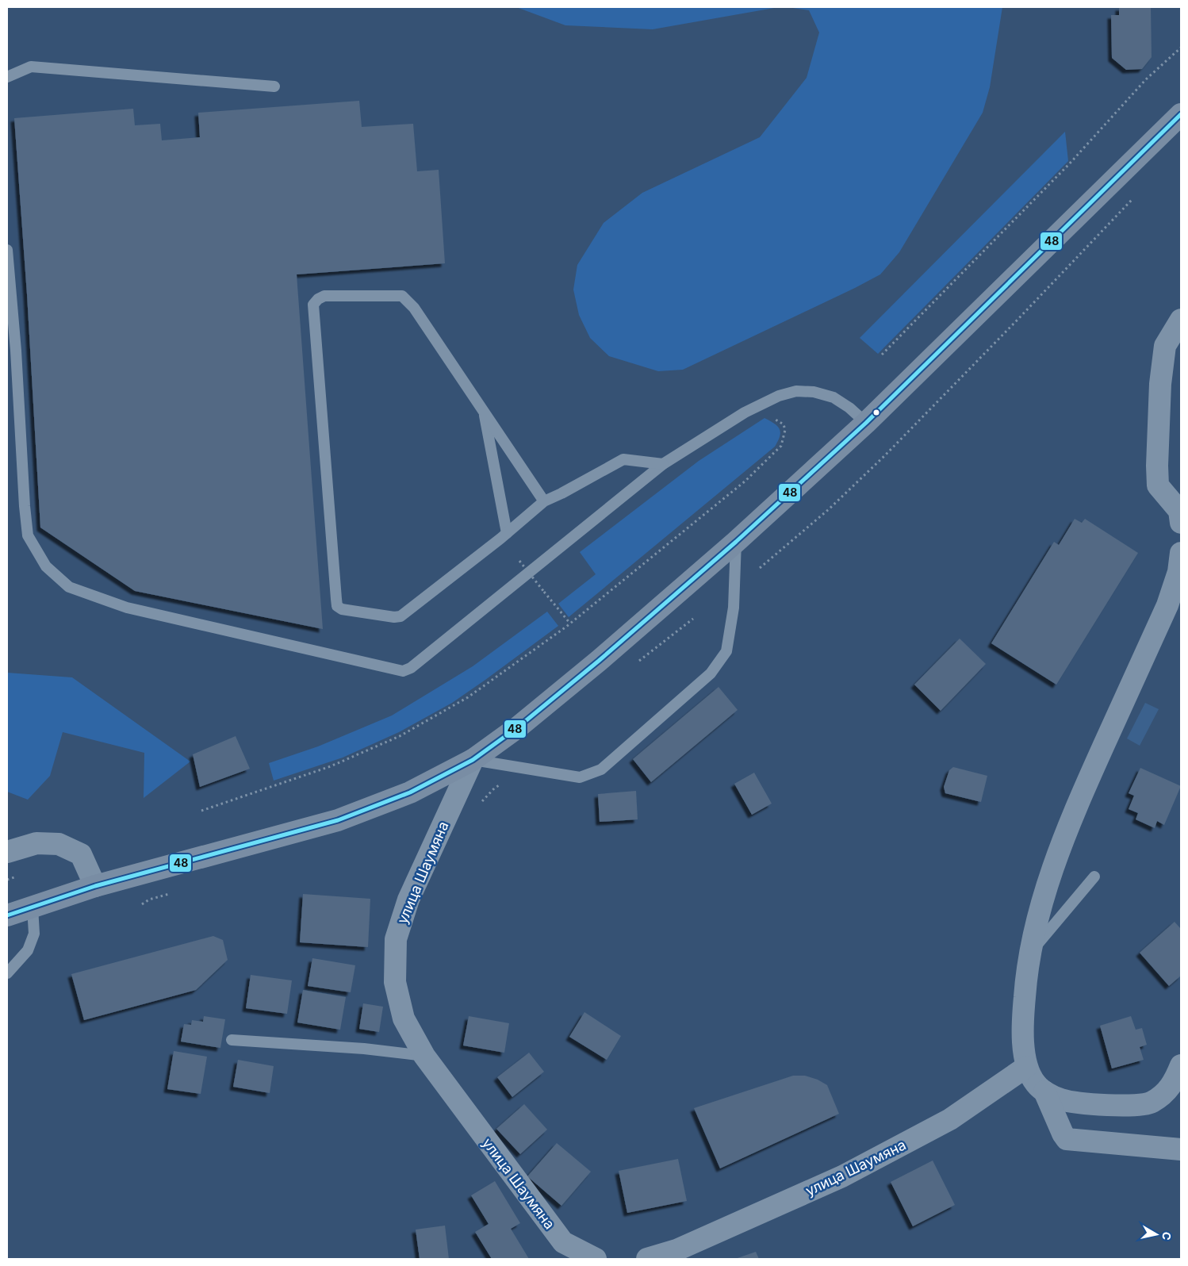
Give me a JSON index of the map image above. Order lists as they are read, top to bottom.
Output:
{
  "streets": {
    "street": ["улица Шаумяна"]
  },
  "lines": ["transit line 48"],
  "north": "right"
}
